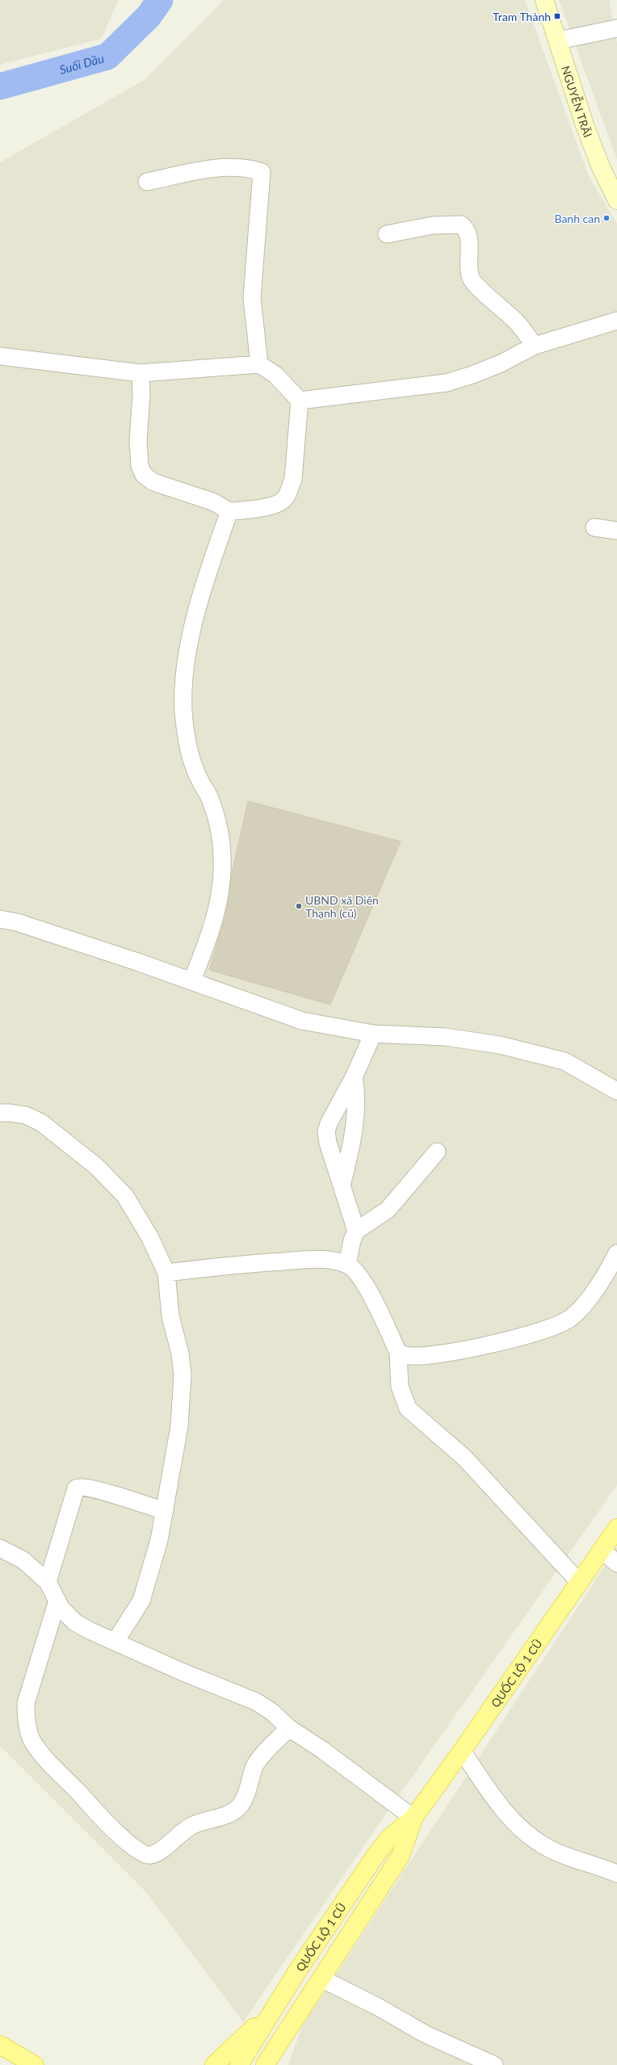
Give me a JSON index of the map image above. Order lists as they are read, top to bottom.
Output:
{
  "streets": {
    "main road": ["NGUYỄN TRÃI", "QUỐC LỘ 1 CŨ"]
  },
  "water": ["Suối Dầu"],
  "places": {
    "transit": ["Tram Thành"],
    "other": ["Banh can", "UBND xã Diên Thạnh (cũ)"]
  }
}
